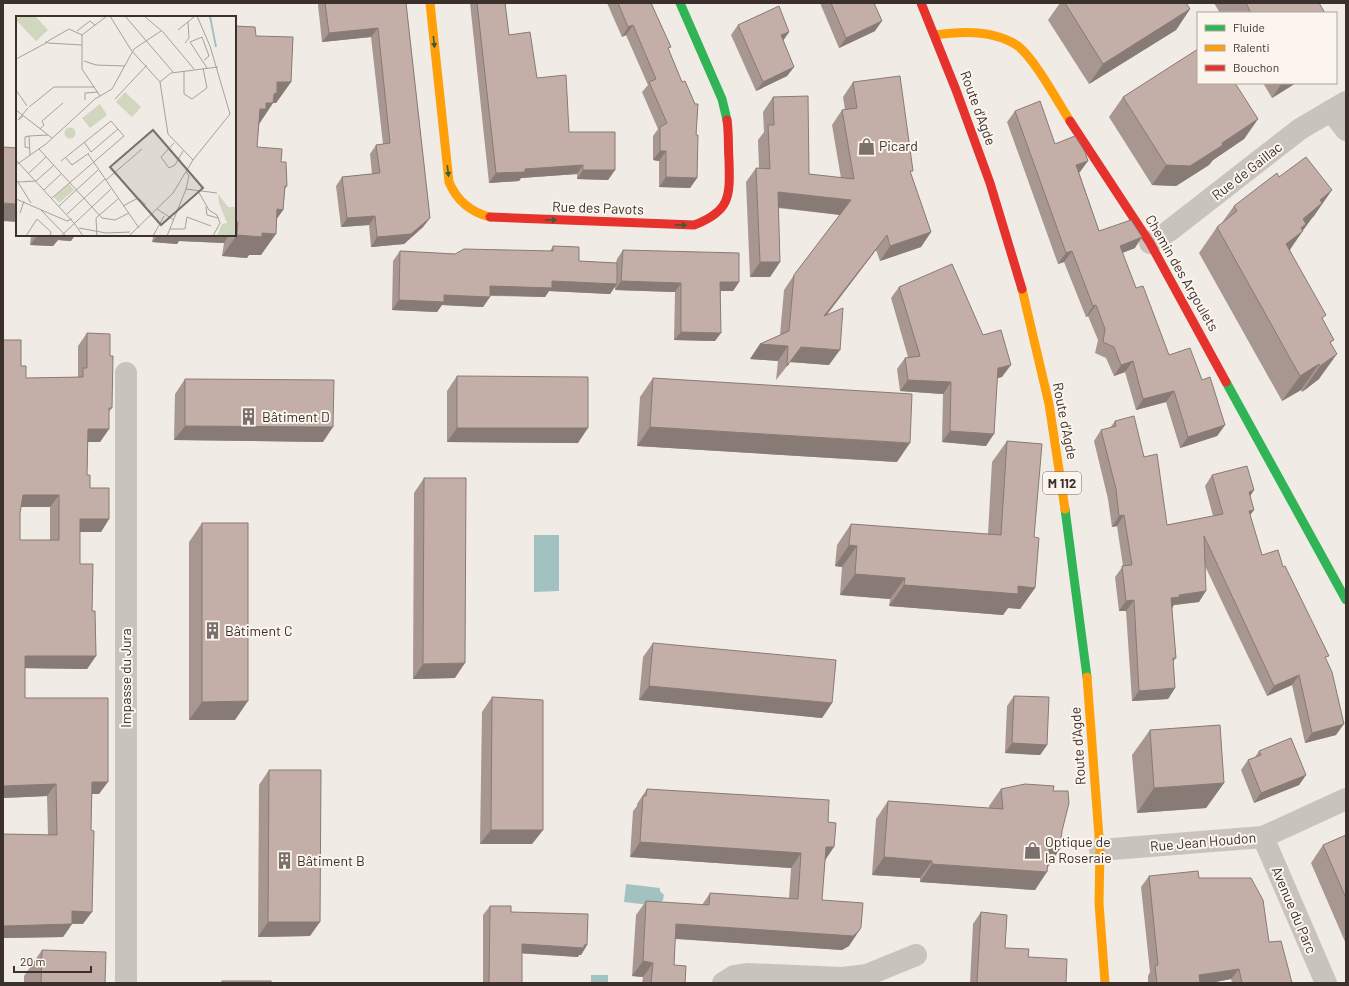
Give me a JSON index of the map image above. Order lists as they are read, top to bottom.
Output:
{
  "streets": {
    "street": [
      "Route d'Agde",
      "Rue de Gaillac",
      "Rue des Pavots",
      "Chemin des Argoulets",
      "M 112",
      "Impasse du Jura",
      "Rue Jean Houdon",
      "Avenue du Parc"
    ]
  },
  "crossings": [
    ["Route d'Agde", "Chemin des Argoulets"],
    ["Route d'Agde", "Rue Jean Houdon"],
    ["Rue de Gaillac", "Chemin des Argoulets"],
    ["Rue Jean Houdon", "Avenue du Parc"]
  ],
  "places": {
    "shop": ["Picard", "Optique de la Roseraie"],
    "building": ["Bâtiment D", "Bâtiment C", "Bâtiment B"]
  },
  "legend": ["Fluide", "Ralenti", "Bouchon"],
  "scale_bar": "20 m"
}
